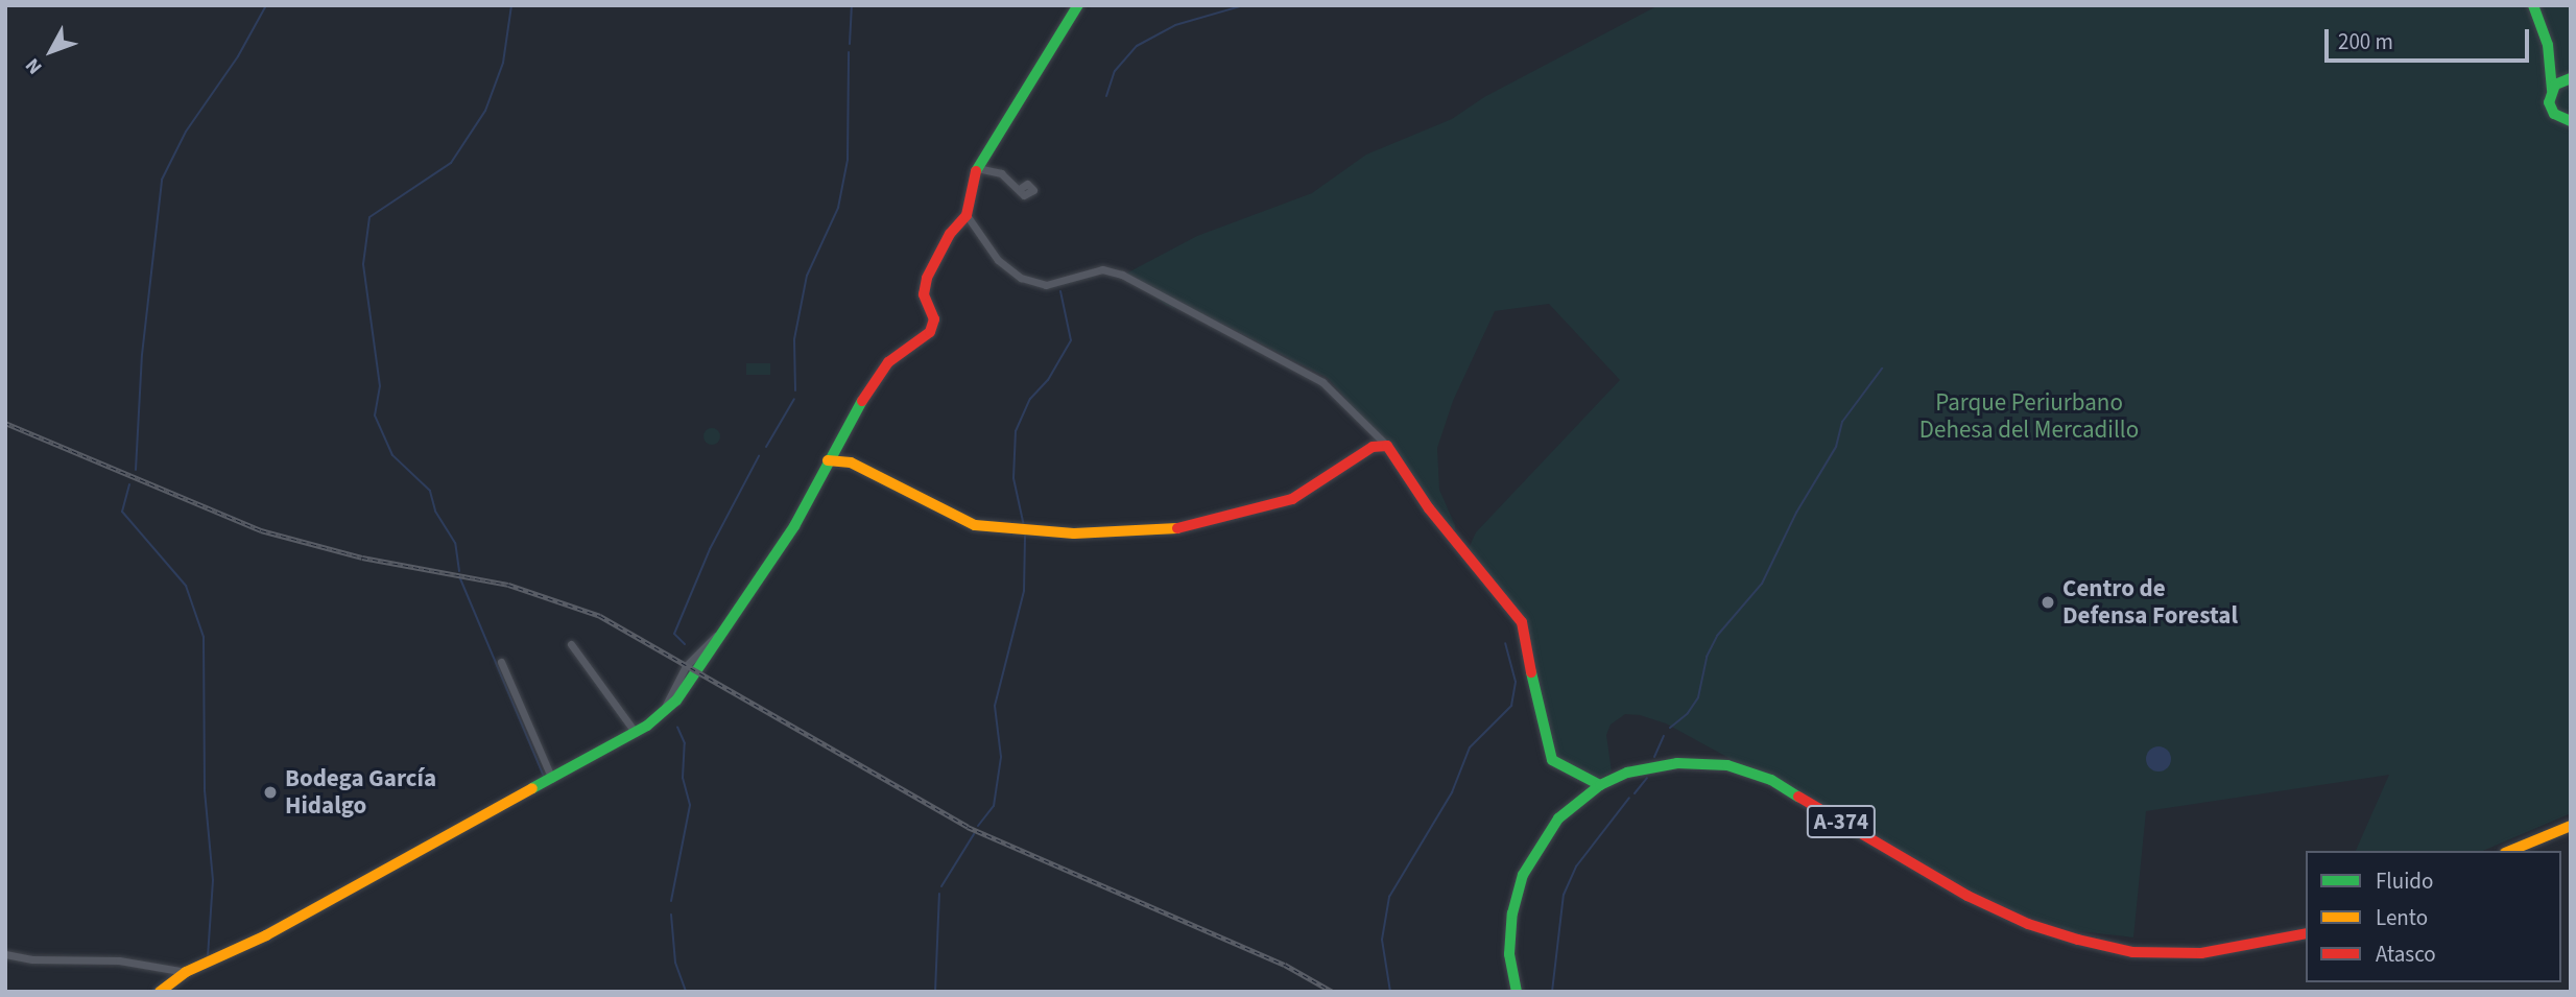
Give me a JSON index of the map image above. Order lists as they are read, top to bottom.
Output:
{
  "streets": {
    "street": ["A-374"]
  },
  "parks": ["Parque Periurbano Dehesa del Mercadillo"],
  "places": ["Centro de Defensa Forestal", "Bodega García Hidalgo"],
  "legend": ["Fluido", "Lento", "Atasco"],
  "scale_bar": "200 m",
  "north": "bottom left"
}
